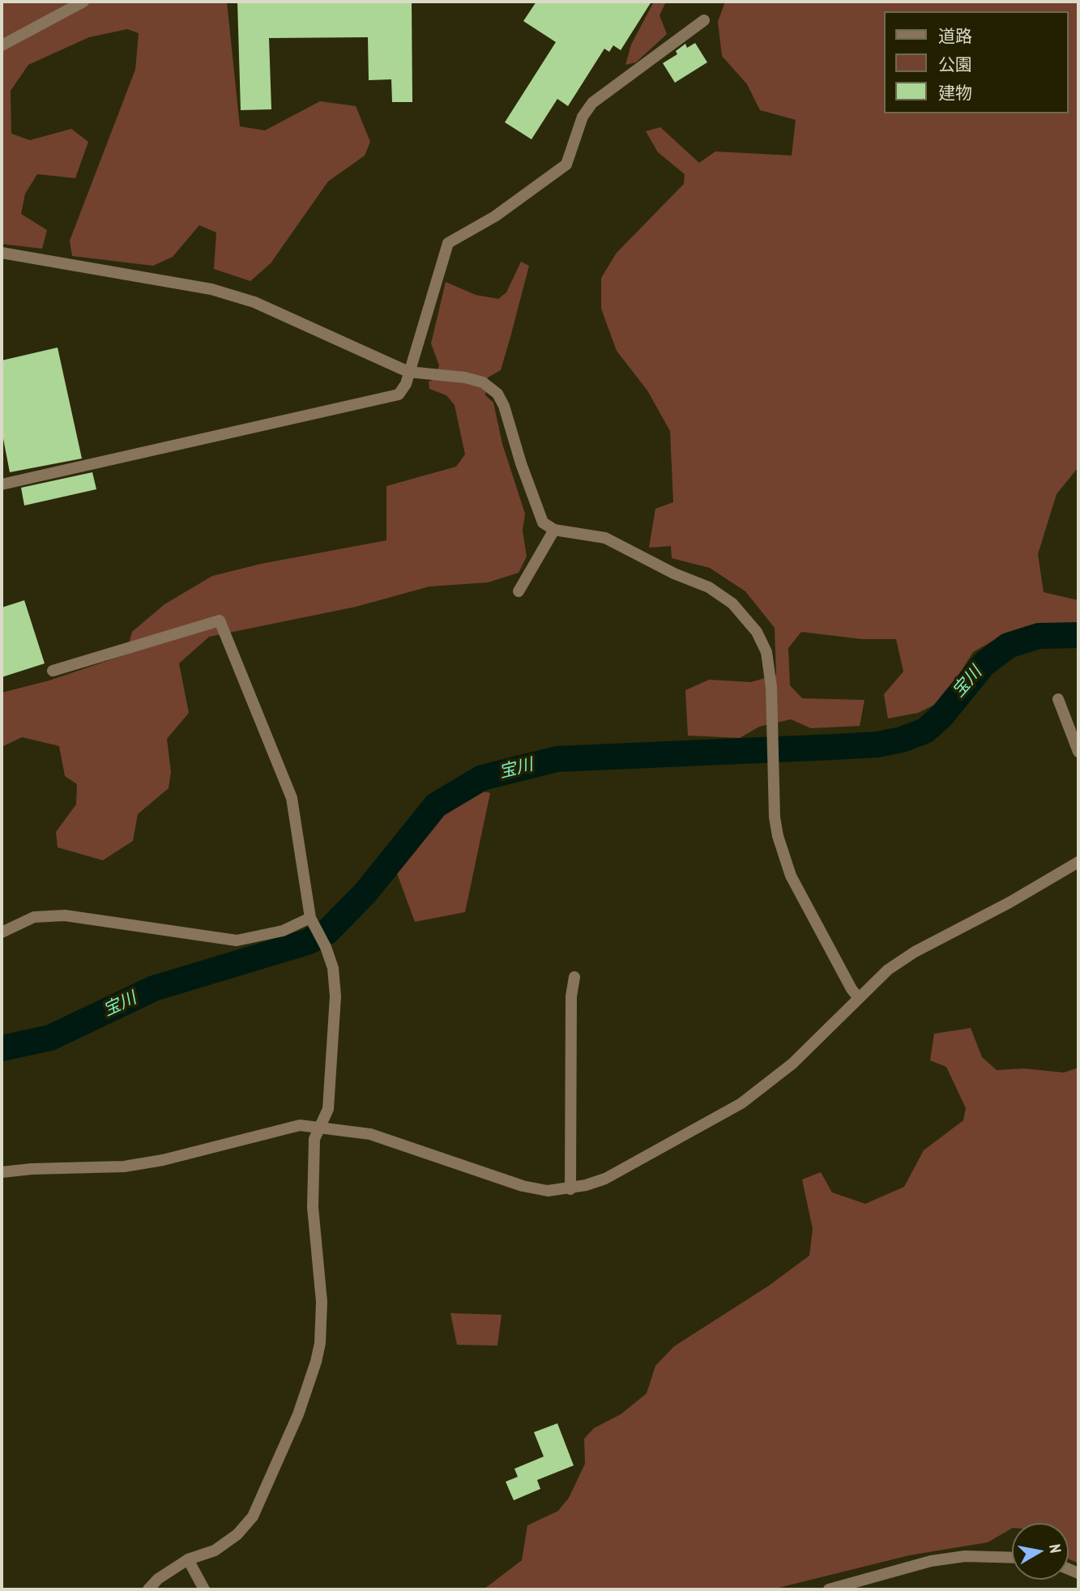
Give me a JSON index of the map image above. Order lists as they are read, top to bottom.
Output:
{
  "water": ["宝川"],
  "legend": ["道路", "公園", "建物"],
  "north": "right"
}
